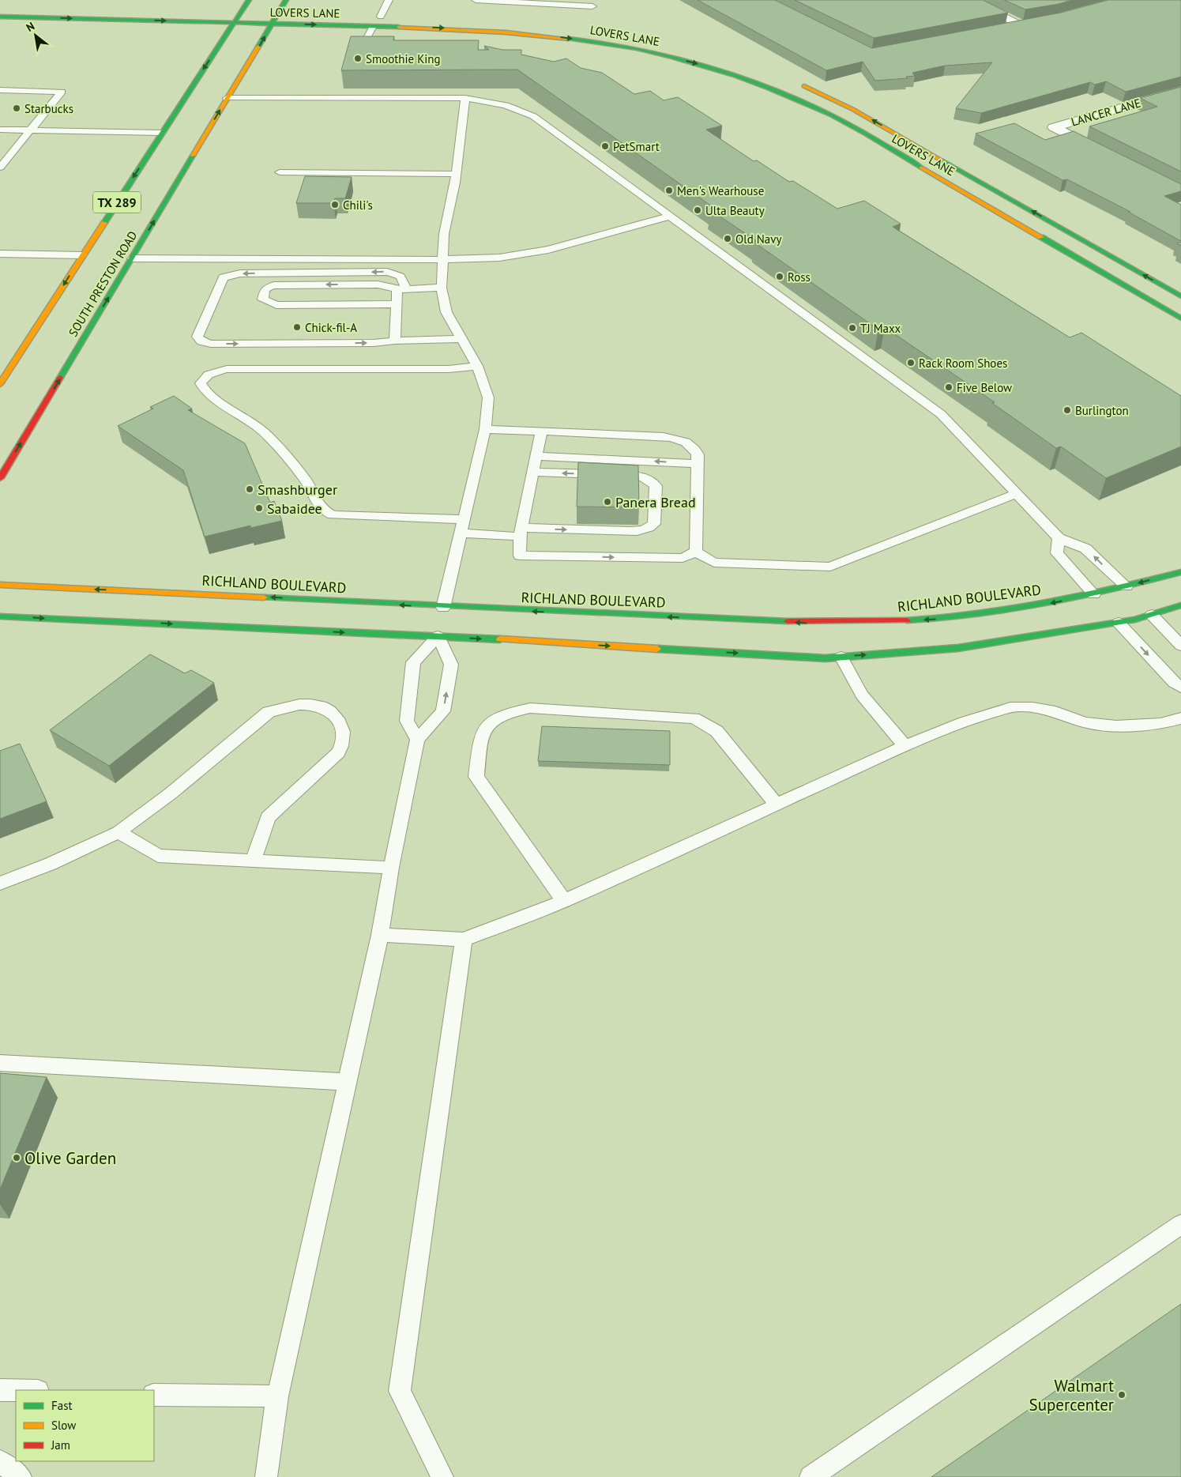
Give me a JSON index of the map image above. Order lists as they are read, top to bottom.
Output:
{
  "streets": {
    "street": [
      "LOVERS LANE",
      "LANCER LANE",
      "TX 289",
      "SOUTH PRESTON ROAD",
      "RICHLAND BOULEVARD"
    ]
  },
  "crossings": [
    ["LOVERS LANE", "TX 289"],
    ["LOVERS LANE", "SOUTH PRESTON ROAD"]
  ],
  "places": [
    "Smoothie King",
    "Starbucks",
    "PetSmart",
    "Men's Wearhouse",
    "Chili's",
    "Ulta Beauty",
    "Old Navy",
    "Ross",
    "Chick-fil-A",
    "TJ Maxx",
    "Rack Room Shoes",
    "Five Below",
    "Burlington",
    "Smashburger",
    "Panera Bread",
    "Sabaidee",
    "Olive Garden",
    "Walmart Supercenter"
  ],
  "legend": ["Fast", "Slow", "Jam"],
  "north": "top left"
}
